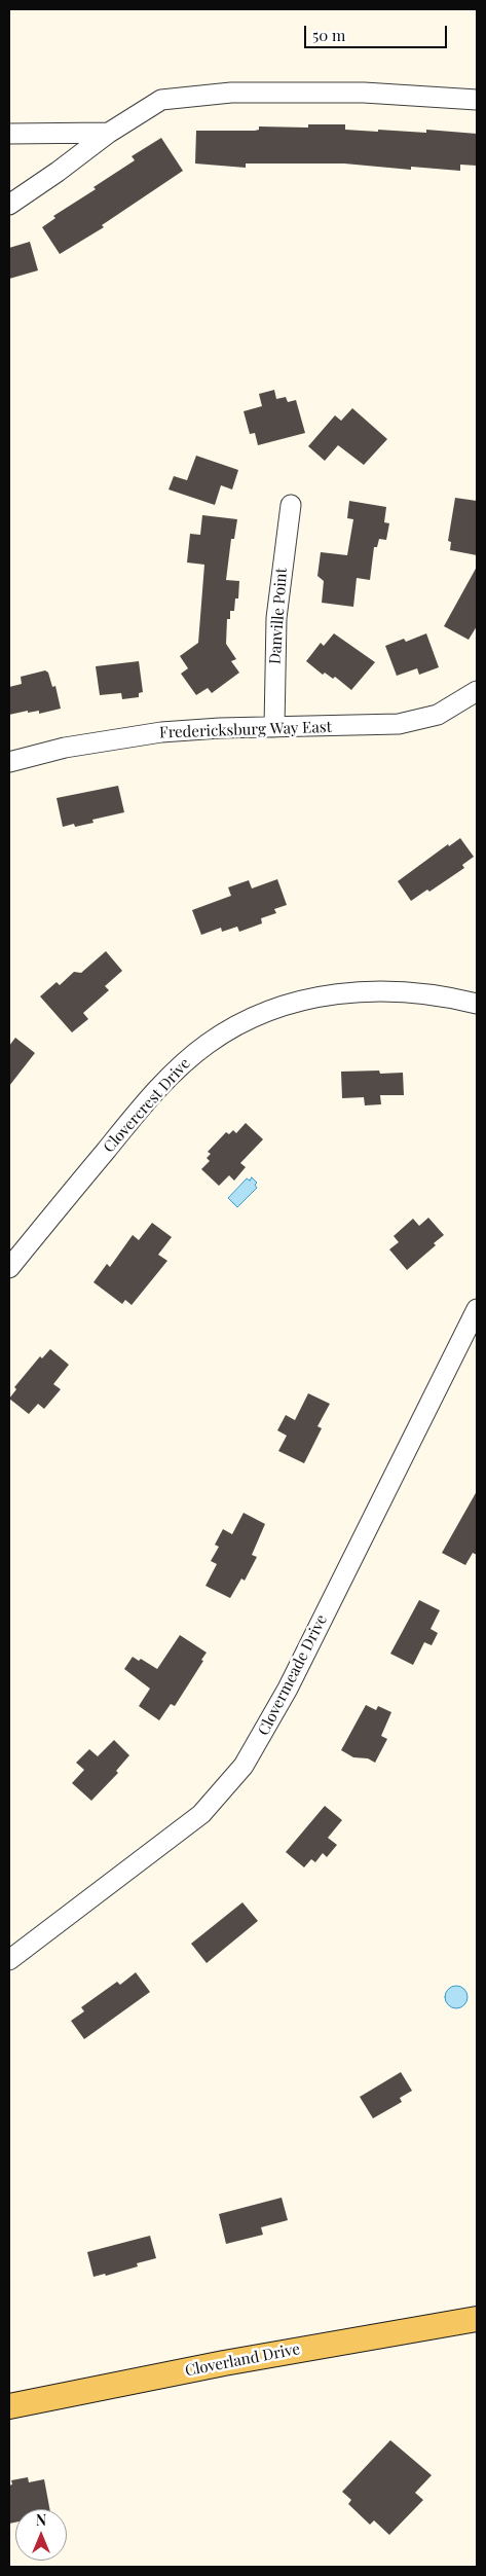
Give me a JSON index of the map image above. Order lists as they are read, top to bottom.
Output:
{
  "streets": {
    "main road": ["Cloverland Drive"],
    "street": [
      "Danville Point",
      "Fredericksburg Way East",
      "Clovercrest Drive",
      "Clovermeade Drive"
    ]
  },
  "crossings": [
    ["Danville Point", "Fredericksburg Way East"]
  ],
  "scale_bar": "50 m",
  "north": "top"
}
